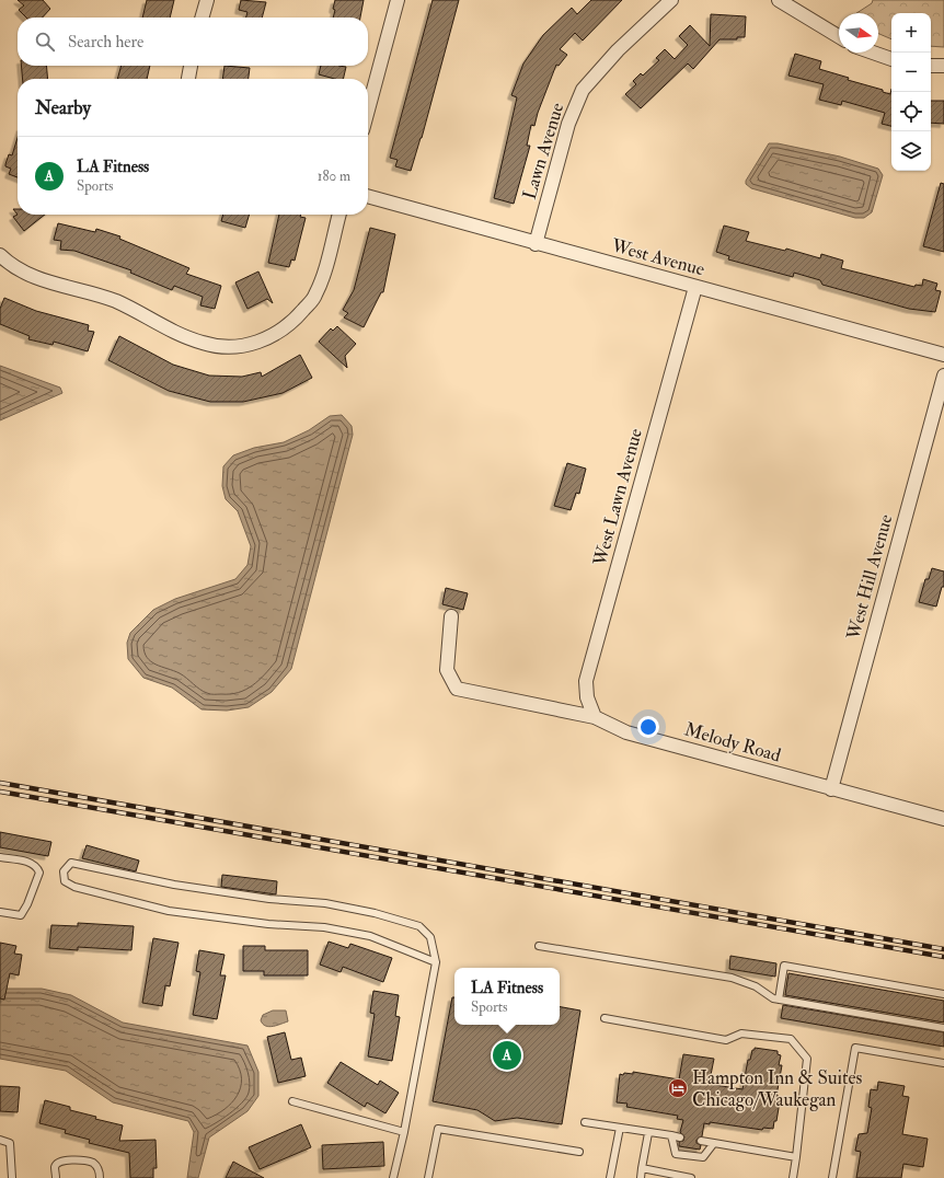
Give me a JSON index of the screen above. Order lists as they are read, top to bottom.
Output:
{
  "streets": {
    "street": [
      "Lawn Avenue",
      "West Avenue",
      "West Lawn Avenue",
      "West Hill Avenue",
      "Melody Road"
    ]
  },
  "crossings": [
    ["Lawn Avenue", "West Avenue"],
    ["West Avenue", "West Lawn Avenue"],
    ["West Lawn Avenue", "Melody Road"],
    ["West Hill Avenue", "Melody Road"]
  ],
  "places": {
    "hotel": ["Hampton Inn & Suites Chicago/Waukegan"]
  },
  "north": "right",
  "page": {
    "map_buttons": ["+", "−"],
    "search": "Search here",
    "heading": "Nearby",
    "list": [
      {
        "mark": "A",
        "name": "LA Fitness",
        "note": "Sports",
        "value": "180 m"
      }
    ],
    "popup": ["LA Fitness", "Sports"],
    "pins": "A"
  }
}
